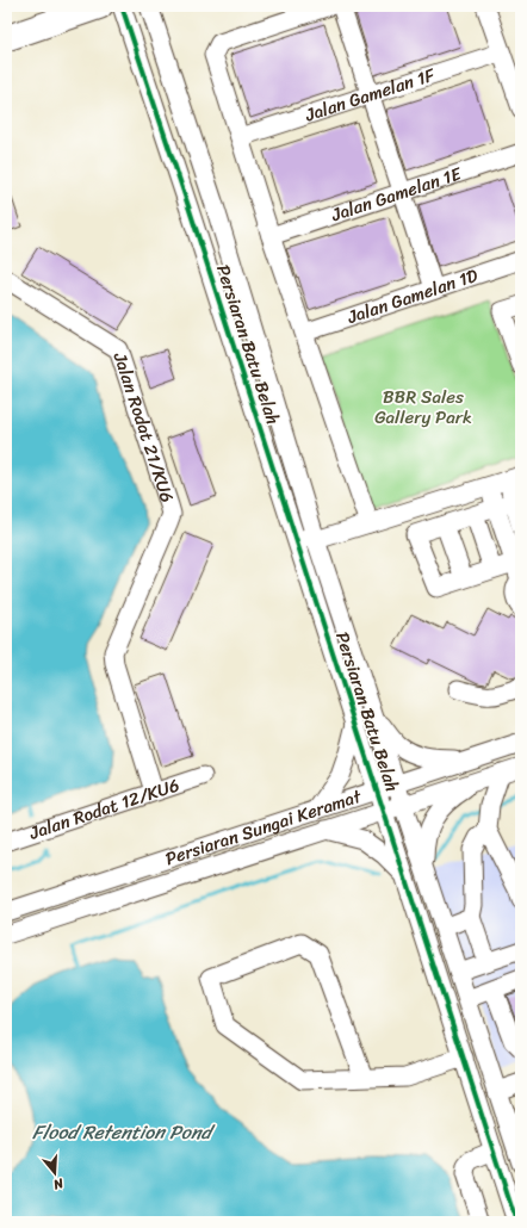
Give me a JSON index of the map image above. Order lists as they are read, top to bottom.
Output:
{
  "streets": {
    "street": [
      "Jalan Gamelan 1F",
      "Jalan Gamelan 1E",
      "Jalan Gamelan 1D",
      "Persiaran Batu Belah",
      "Jalan Rodat 21/KU6",
      "Jalan Rodat 12/KU6",
      "Persiaran Sungai Keramat"
    ]
  },
  "crossings": [
    ["Persiaran Batu Belah", "Persiaran Sungai Keramat"],
    ["Jalan Rodat 21/KU6", "Jalan Rodat 12/KU6"]
  ],
  "water": ["Flood Retention Pond"],
  "parks": ["BBR Sales Gallery Park"],
  "north": "bottom"
}
